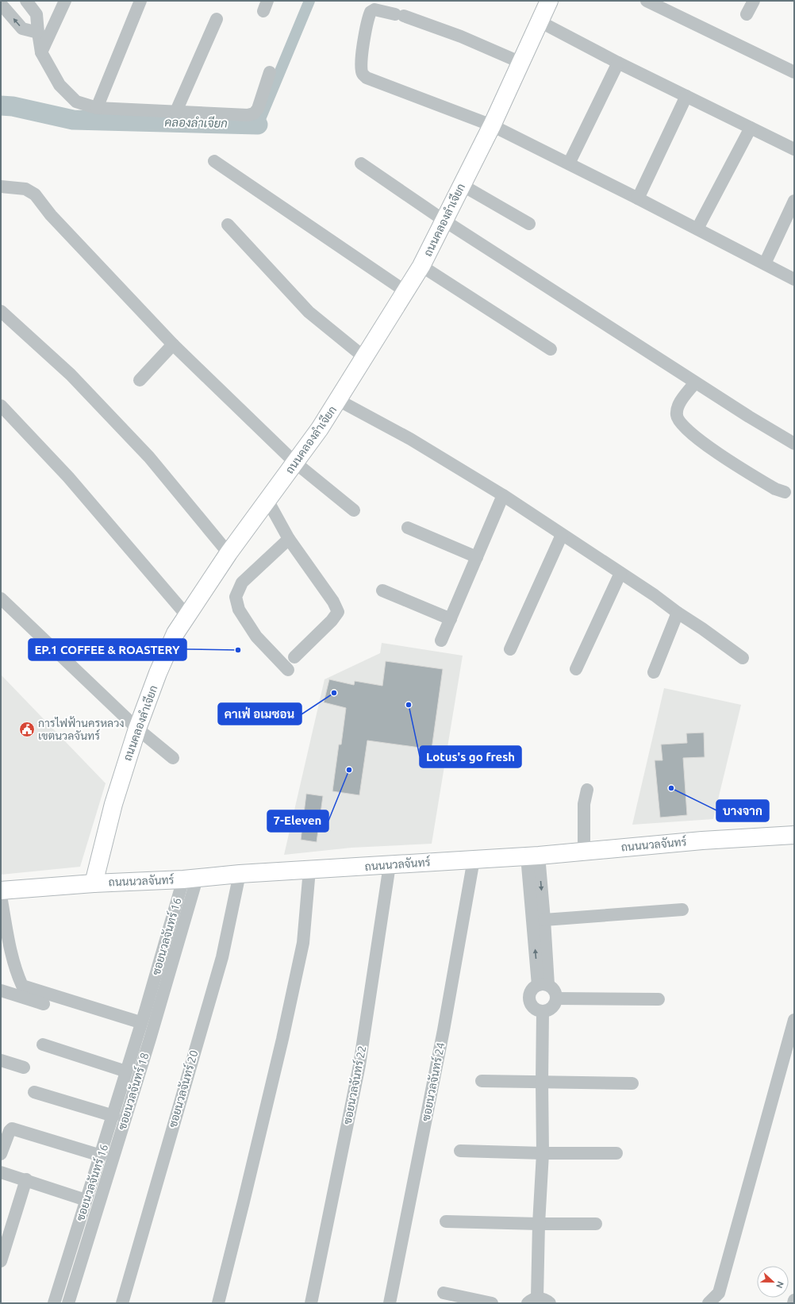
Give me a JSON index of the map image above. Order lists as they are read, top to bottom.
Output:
{
  "streets": {
    "street": [
      "ถนนคลองลำเจียก",
      "ถนนนวลจันทร์",
      "ซอยนวลจันทร์ 16",
      "ซอยนวลจันทร์ 24",
      "ซอยนวลจันทร์ 22",
      "ซอยนวลจันทร์ 20",
      "ซอยนวลจันทร์ 18"
    ]
  },
  "crossings": [
    ["ถนนคลองลำเจียก", "ถนนนวลจันทร์"],
    ["ถนนนวลจันทร์", "ซอยนวลจันทร์ 16"],
    ["ถนนนวลจันทร์", "ซอยนวลจันทร์ 24"],
    ["ถนนนวลจันทร์", "ซอยนวลจันทร์ 22"],
    ["ถนนนวลจันทร์", "ซอยนวลจันทร์ 20"],
    ["ถนนนวลจันทร์", "ซอยนวลจันทร์ 18"],
    ["ซอยนวลจันทร์ 16", "ซอยนวลจันทร์ 18"]
  ],
  "water": ["คลองลำเจียก"],
  "places": {
    "other": [
      "EP.1 COFFEE & ROASTERY",
      "คาเฟ่ อเมซอน",
      "Lotus's go fresh",
      "7-Eleven",
      "บางจาก"
    ],
    "public building": ["การไฟฟ้านครหลวง เขตนวลจันทร์"]
  },
  "north": "right"
}
